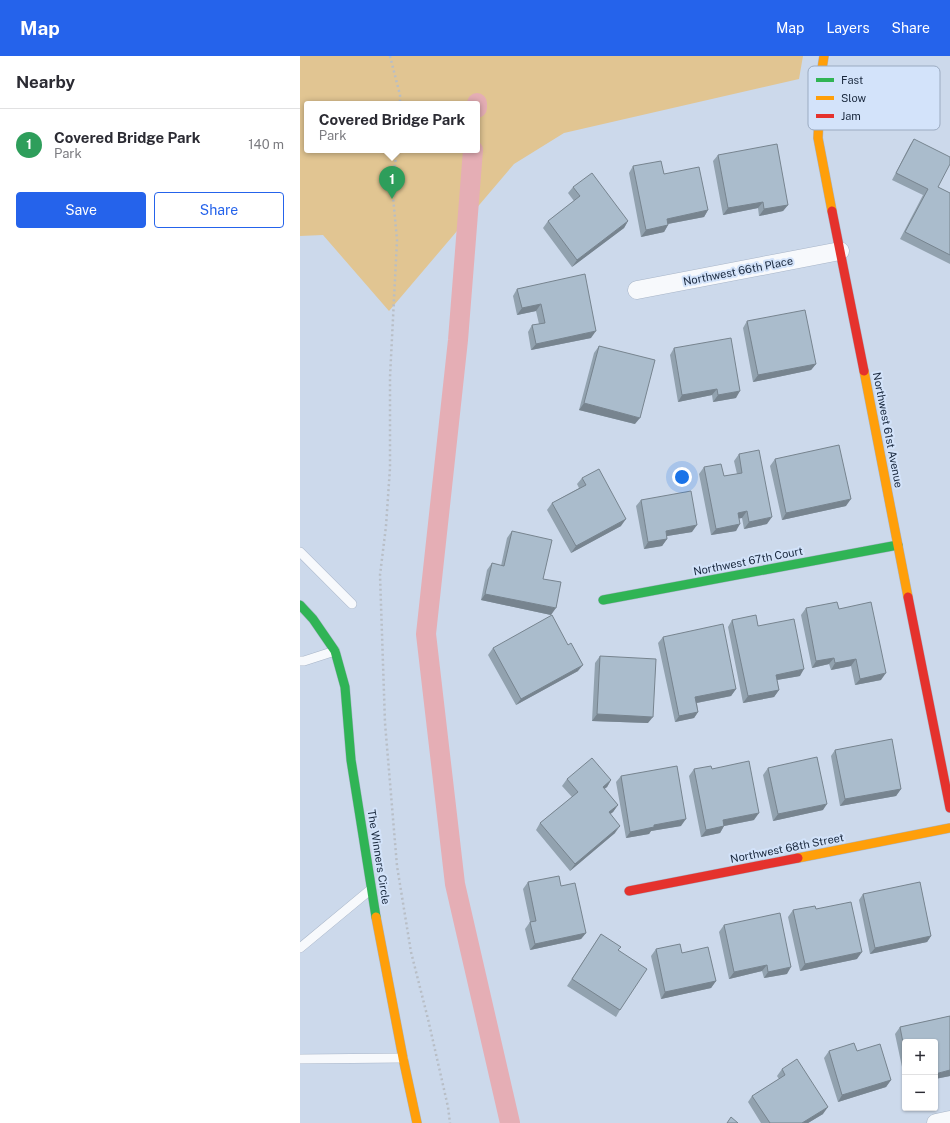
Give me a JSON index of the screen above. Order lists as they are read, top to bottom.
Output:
{
  "streets": {
    "street": [
      "Northwest 66th Place",
      "Northwest 61st Avenue",
      "Northwest 67th Court",
      "Northwest 68th Street",
      "The Winners Circle"
    ]
  },
  "crossings": [
    ["Northwest 66th Place", "Northwest 61st Avenue"],
    ["Northwest 61st Avenue", "Northwest 67th Court"]
  ],
  "legend": ["Fast", "Slow", "Jam"],
  "page": {
    "header": "Map",
    "nav": ["Map", "Layers", "Share"],
    "heading": "Nearby",
    "popup": ["Covered Bridge Park", "Park"],
    "list": [
      {
        "mark": "1",
        "name": "Covered Bridge Park",
        "note": "Park",
        "value": "140 m"
      }
    ],
    "pins": "1",
    "buttons": ["Save", "Share"],
    "map_buttons": ["+", "−"]
  }
}
